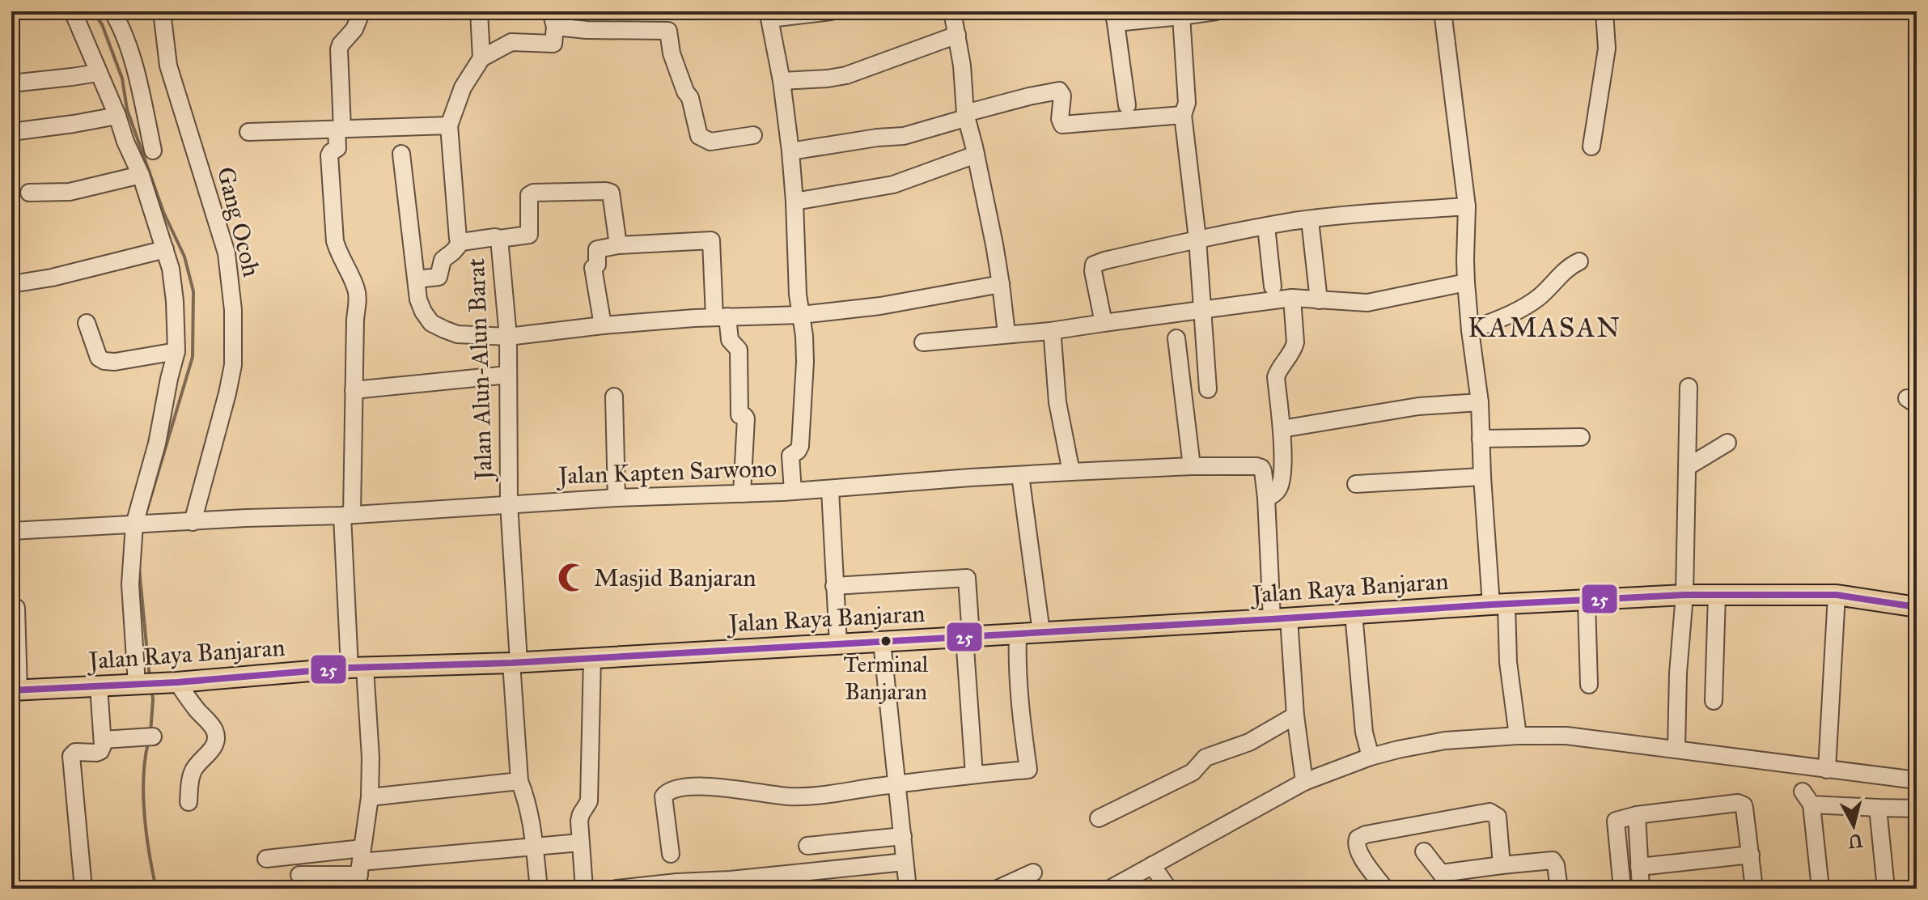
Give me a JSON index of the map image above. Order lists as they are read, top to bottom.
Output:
{
  "streets": {
    "main road": ["Jalan Raya Banjaran"],
    "street": ["Gang Ocoh", "Jalan Alun-Alun Barat", "Jalan Kapten Sarwono"]
  },
  "crossings": [
    ["Gang Ocoh", "Jalan Kapten Sarwono"],
    ["Jalan Alun-Alun Barat", "Jalan Kapten Sarwono"],
    ["Jalan Alun-Alun Barat", "Jalan Raya Banjaran"]
  ],
  "districts": ["KAMASAN"],
  "places": {
    "mosque": ["Masjid Banjaran"],
    "other": ["Terminal Banjaran"]
  },
  "lines": ["transit line 25"],
  "north": "bottom"
}
